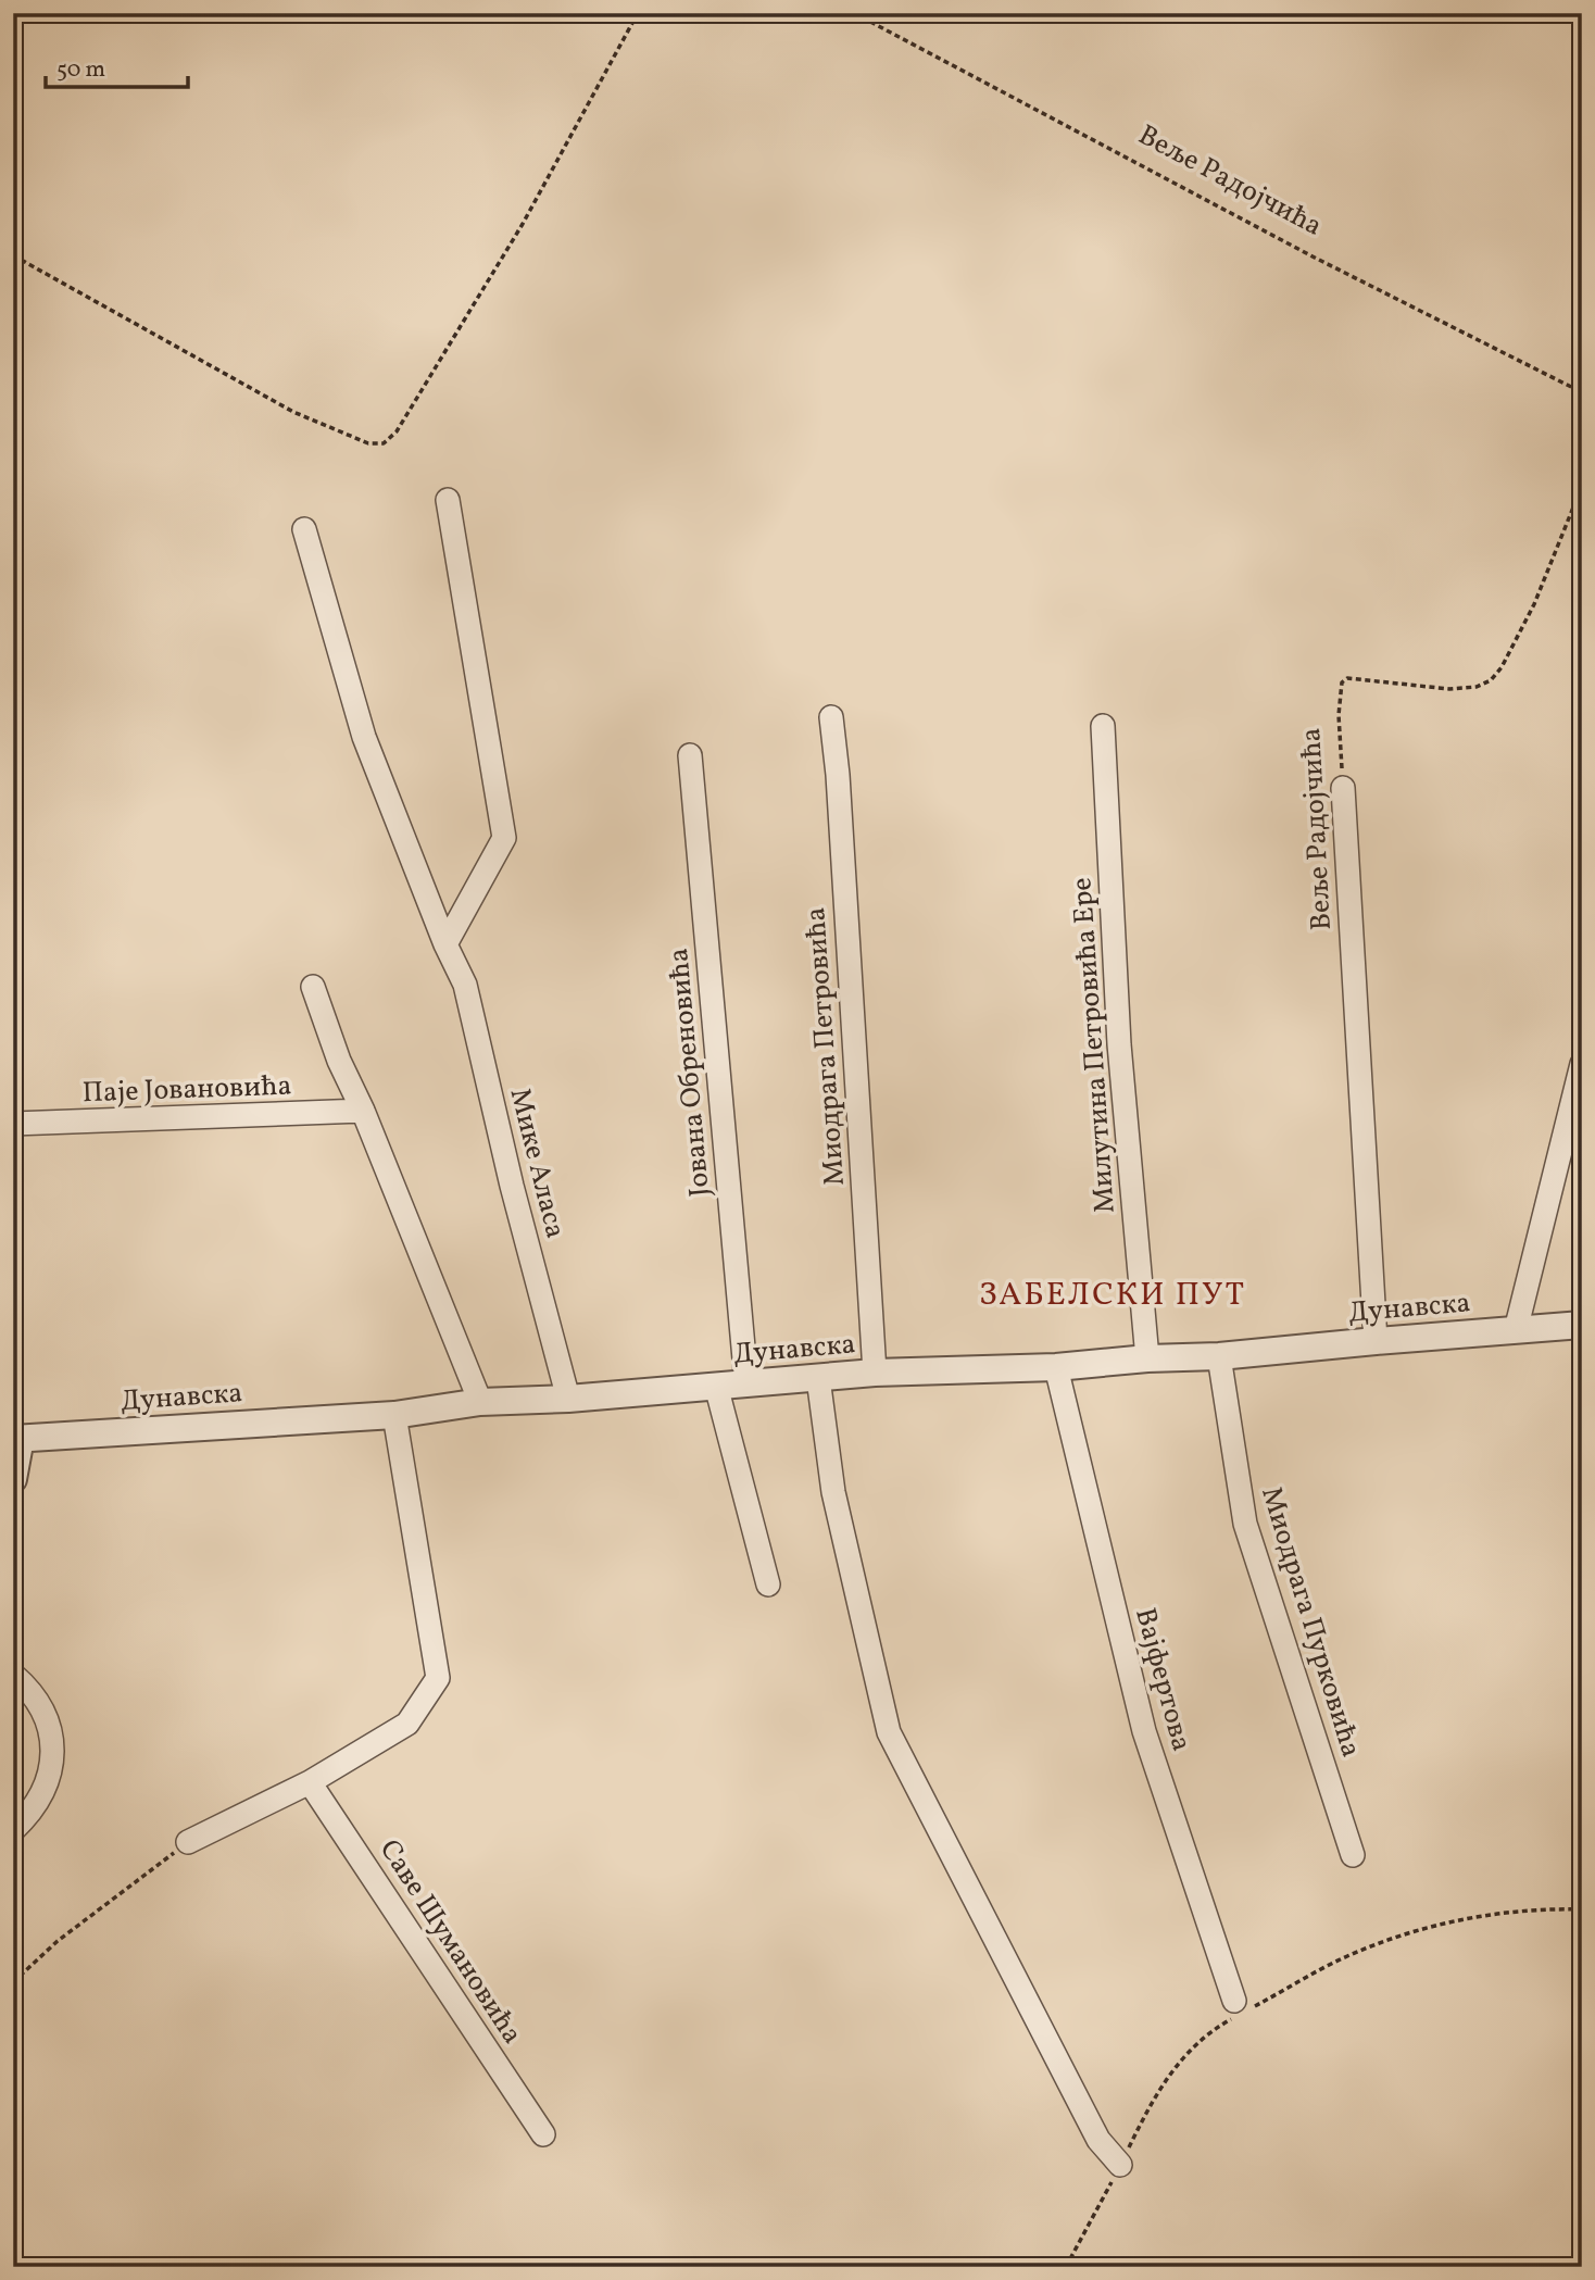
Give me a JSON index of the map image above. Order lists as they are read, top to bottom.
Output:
{
  "streets": {
    "street": [
      "Веље Радојчића",
      "Милутина Петровића Ере",
      "Миодрага Петровића",
      "Јована Обреновића",
      "Паје Јовановића",
      "Мике Аласа",
      "Дунавска",
      "Миодрага Пурковића",
      "Вајфертова",
      "Саве Шумановића"
    ]
  },
  "crossings": [
    ["Веље Радојчића", "Дунавска"],
    ["Милутина Петровића Ере", "Дунавска"],
    ["Миодрага Петровића", "Дунавска"],
    ["Јована Обреновића", "Дунавска"],
    ["Мике Аласа", "Дунавска"],
    ["Дунавска", "Миодрага Пурковића"],
    ["Дунавска", "Вајфертова"]
  ],
  "districts": ["ЗАБЕЛСКИ ПУТ"],
  "scale_bar": "50 m"
}
